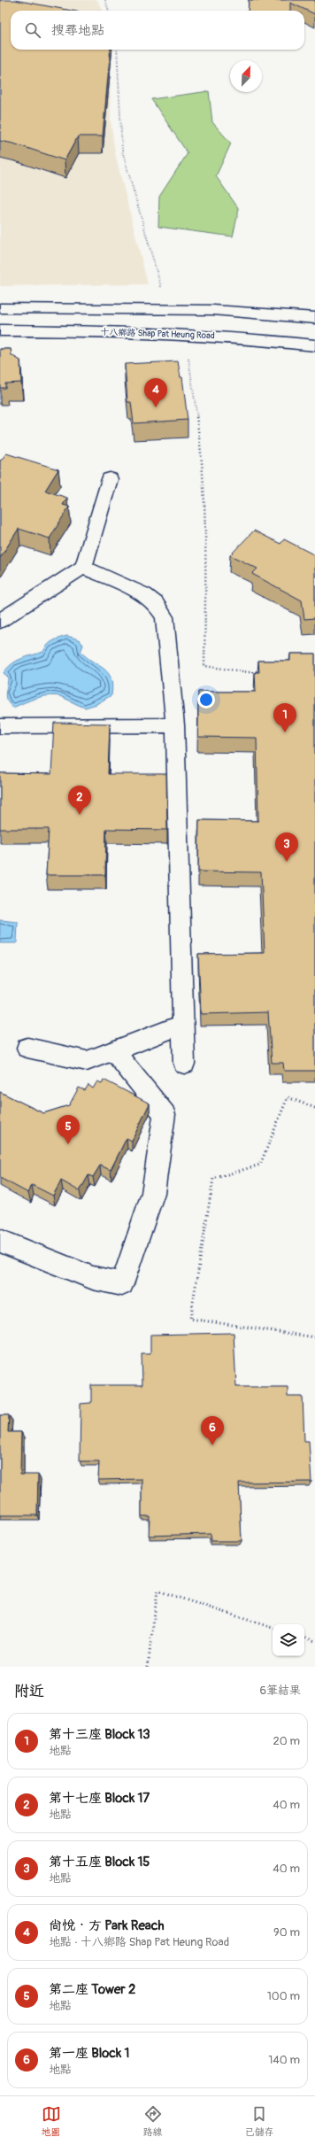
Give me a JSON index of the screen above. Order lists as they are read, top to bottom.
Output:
{
  "streets": {
    "main road": ["十八鄉路 Shap Pat Heung Road"]
  },
  "north": "top right",
  "page": {
    "search": "搜尋地點",
    "pins": [
      "4",
      "1",
      "2",
      "3",
      "5",
      "6"
    ],
    "heading": ["附近", "6筆結果"],
    "list": [
      {
        "mark": "1",
        "name": "第十三座 Block 13",
        "note": "地點",
        "value": "20 m"
      },
      {
        "mark": "2",
        "name": "第十七座 Block 17",
        "note": "地點",
        "value": "40 m"
      },
      {
        "mark": "3",
        "name": "第十五座 Block 15",
        "note": "地點",
        "value": "40 m"
      },
      {
        "mark": "4",
        "name": "尚悦‧方 Park Reach",
        "note": "地點 · 十八鄉路 Shap Pat Heung Road",
        "value": "90 m"
      },
      {
        "mark": "5",
        "name": "第二座 Tower 2",
        "note": "地點",
        "value": "100 m"
      },
      {
        "mark": "6",
        "name": "第一座 Block 1",
        "note": "地點",
        "value": "140 m"
      }
    ],
    "nav": ["地圖", "路線", "已儲存"]
  }
}
